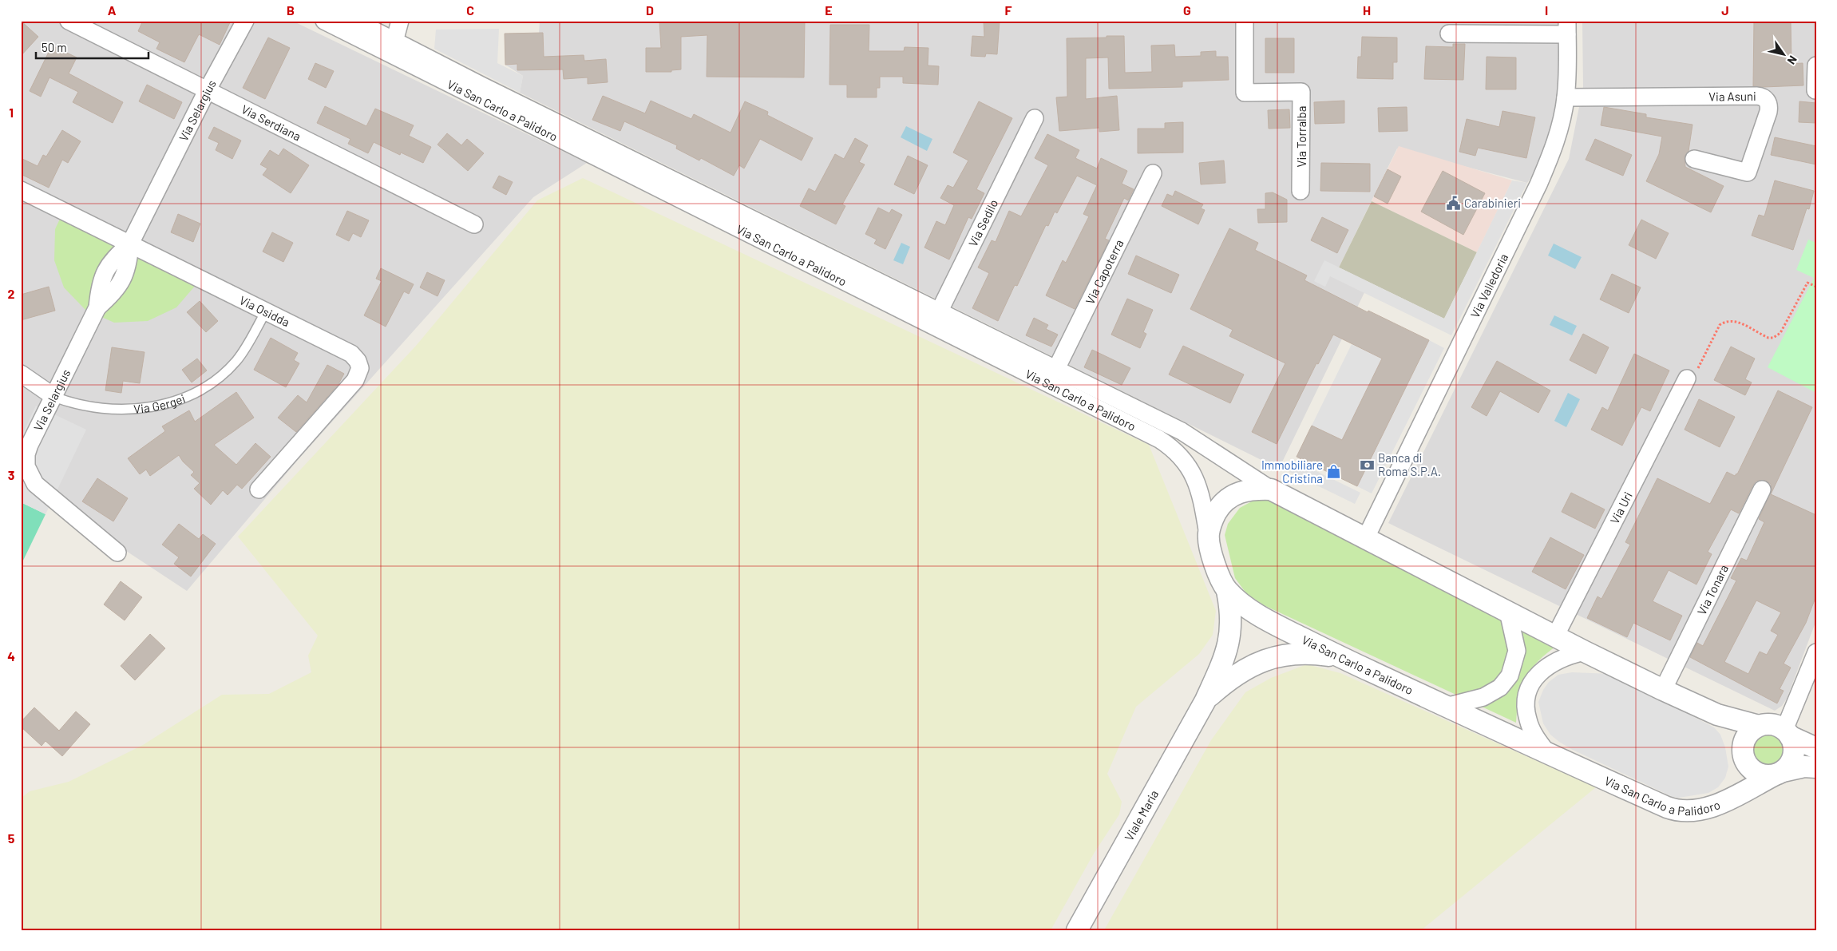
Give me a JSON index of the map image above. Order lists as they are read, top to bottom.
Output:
{
  "streets": {
    "street": [
      "Via Asuni",
      "Via Selargius",
      "Via San Carlo a Palidoro",
      "Via Serdiana",
      "Via Torralba",
      "Via Sedilo",
      "Via Capoterra",
      "Via Valledoria",
      "Via Osidda",
      "Via Gergei",
      "Via Uri",
      "Via Tonara",
      "Viale Maria"
    ]
  },
  "crossings": [
    ["Via Asuni", "Via Valledoria"],
    ["Via Selargius", "Via Serdiana"],
    ["Via Selargius", "Via Osidda"],
    ["Via Selargius", "Via Gergei"],
    ["Via San Carlo a Palidoro", "Via Sedilo"],
    ["Via San Carlo a Palidoro", "Via Capoterra"],
    ["Via San Carlo a Palidoro", "Via Valledoria"],
    ["Via San Carlo a Palidoro", "Via Uri"],
    ["Via San Carlo a Palidoro", "Via Tonara"],
    ["Via San Carlo a Palidoro", "Viale Maria"],
    ["Via Osidda", "Via Gergei"]
  ],
  "places": {
    "public building": ["Carabinieri"],
    "bank": ["Banca di Roma S.P.A."],
    "shop": ["Immobiliare Cristina"]
  },
  "scale_bar": "50 m",
  "north": "bottom right",
  "grid": {
    "columns": [
      "A",
      "B",
      "C",
      "D",
      "E",
      "F",
      "G",
      "H",
      "I",
      "J"
    ],
    "rows": [
      "1",
      "2",
      "3",
      "4",
      "5"
    ]
  }
}
